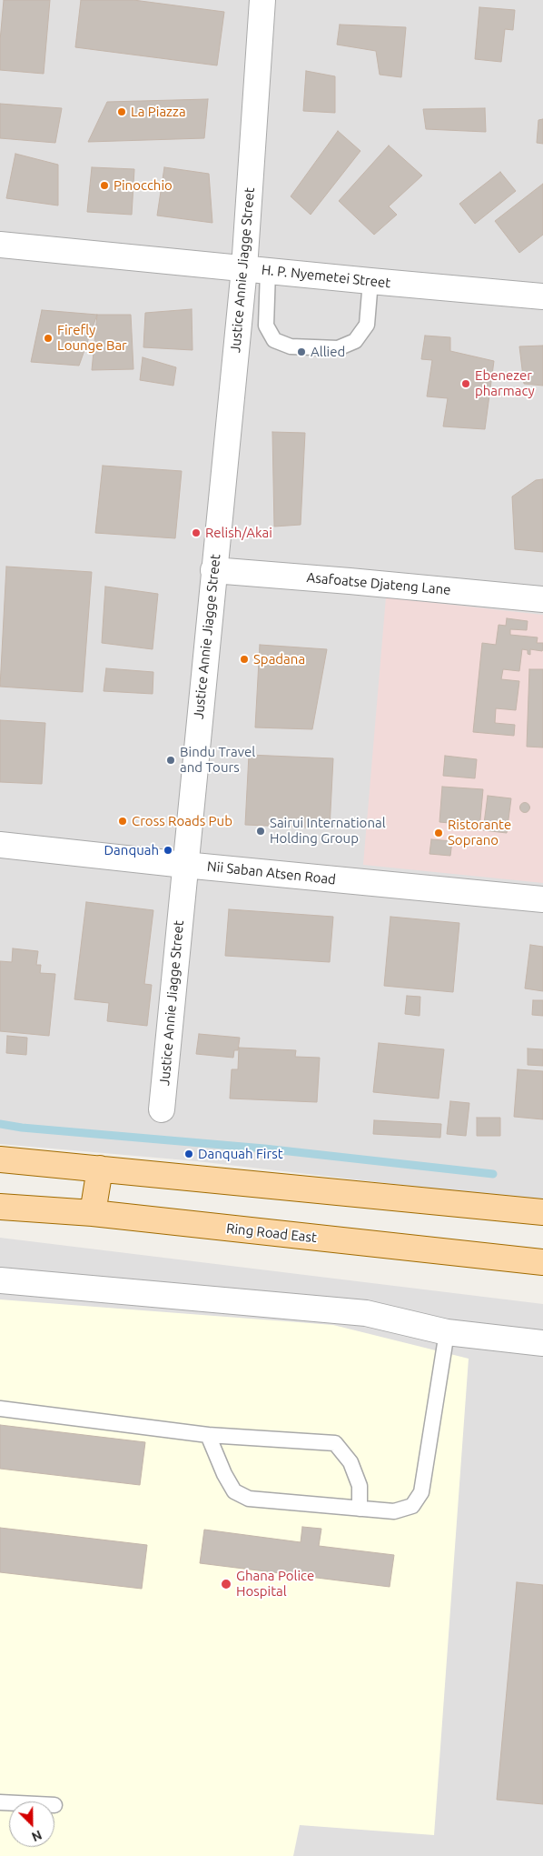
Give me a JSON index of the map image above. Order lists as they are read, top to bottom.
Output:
{
  "streets": {
    "main road": ["Ring Road East"],
    "street": [
      "Justice Annie Jiagge Street",
      "H. P. Nyemetei Street",
      "Asafoatse Djateng Lane",
      "Nii Saban Atsen Road"
    ]
  },
  "crossings": [
    ["Justice Annie Jiagge Street", "H. P. Nyemetei Street"],
    ["Justice Annie Jiagge Street", "Asafoatse Djateng Lane"],
    ["Justice Annie Jiagge Street", "Nii Saban Atsen Road"]
  ],
  "places": [
    "La Piazza",
    "Pinocchio",
    "Firefly Lounge Bar",
    "Allied",
    "Ebenezer pharmacy",
    "Relish/Akai",
    "Spadana",
    "Bindu Travel and Tours",
    "Cross Roads Pub",
    "Sairui International Holding Group",
    "Ristorante Soprano",
    "Danquah",
    "Danquah First",
    "Ghana Police Hospital"
  ],
  "north": "bottom right"
}
